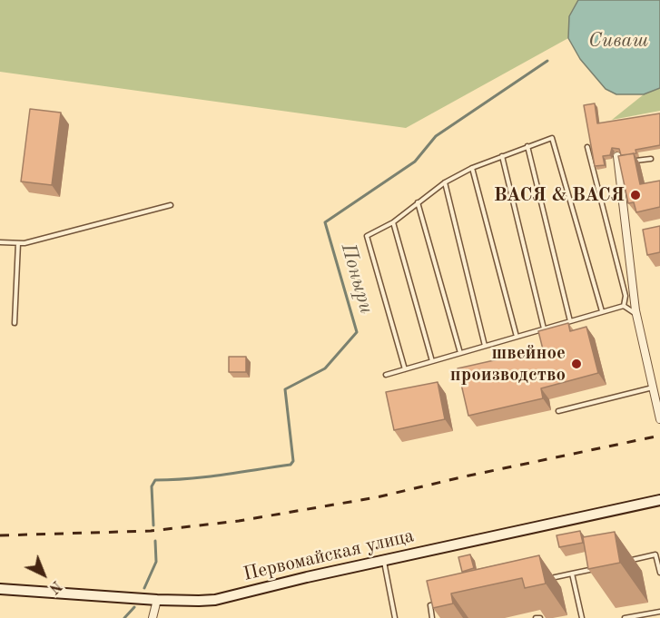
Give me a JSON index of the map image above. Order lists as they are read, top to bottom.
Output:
{
  "streets": {
    "street": ["Первомайская улица"]
  },
  "water": ["Сиваш", "Поныри"],
  "places": ["ВАСЯ & ВАСЯ", "швейное производство"],
  "north": "bottom right"
}
